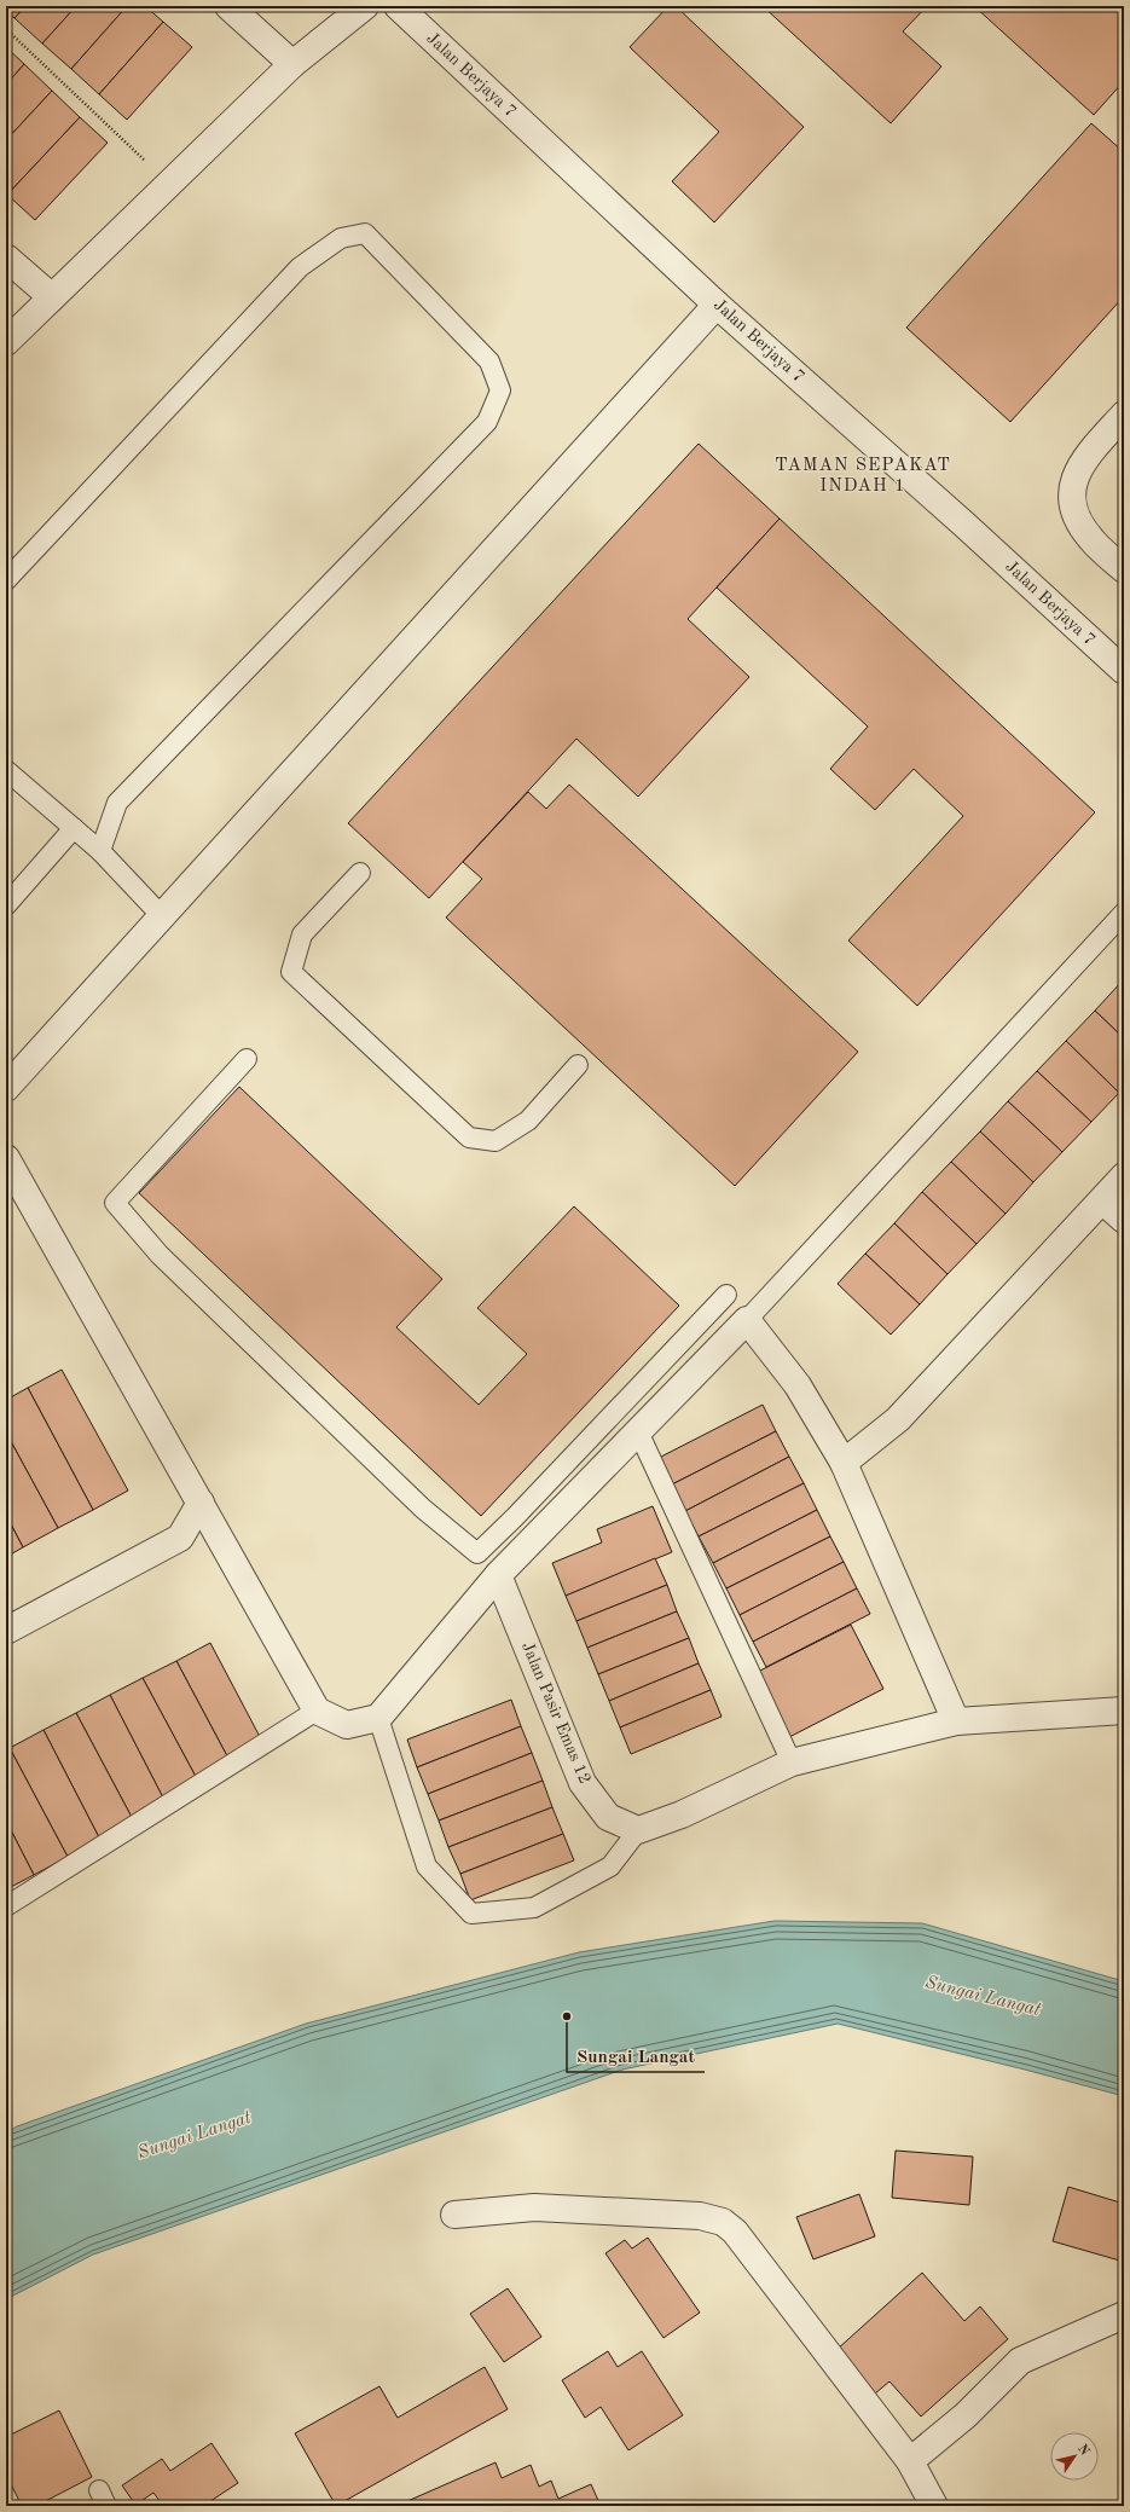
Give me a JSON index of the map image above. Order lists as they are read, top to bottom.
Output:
{
  "streets": {
    "street": ["Jalan Berjaya 7", "Jalan Pasir Emas 12"]
  },
  "districts": ["TAMAN SEPAKAT INDAH 1"],
  "water": ["Sungai Langat"],
  "places": ["Sungai Langat"],
  "north": "top right"
}
